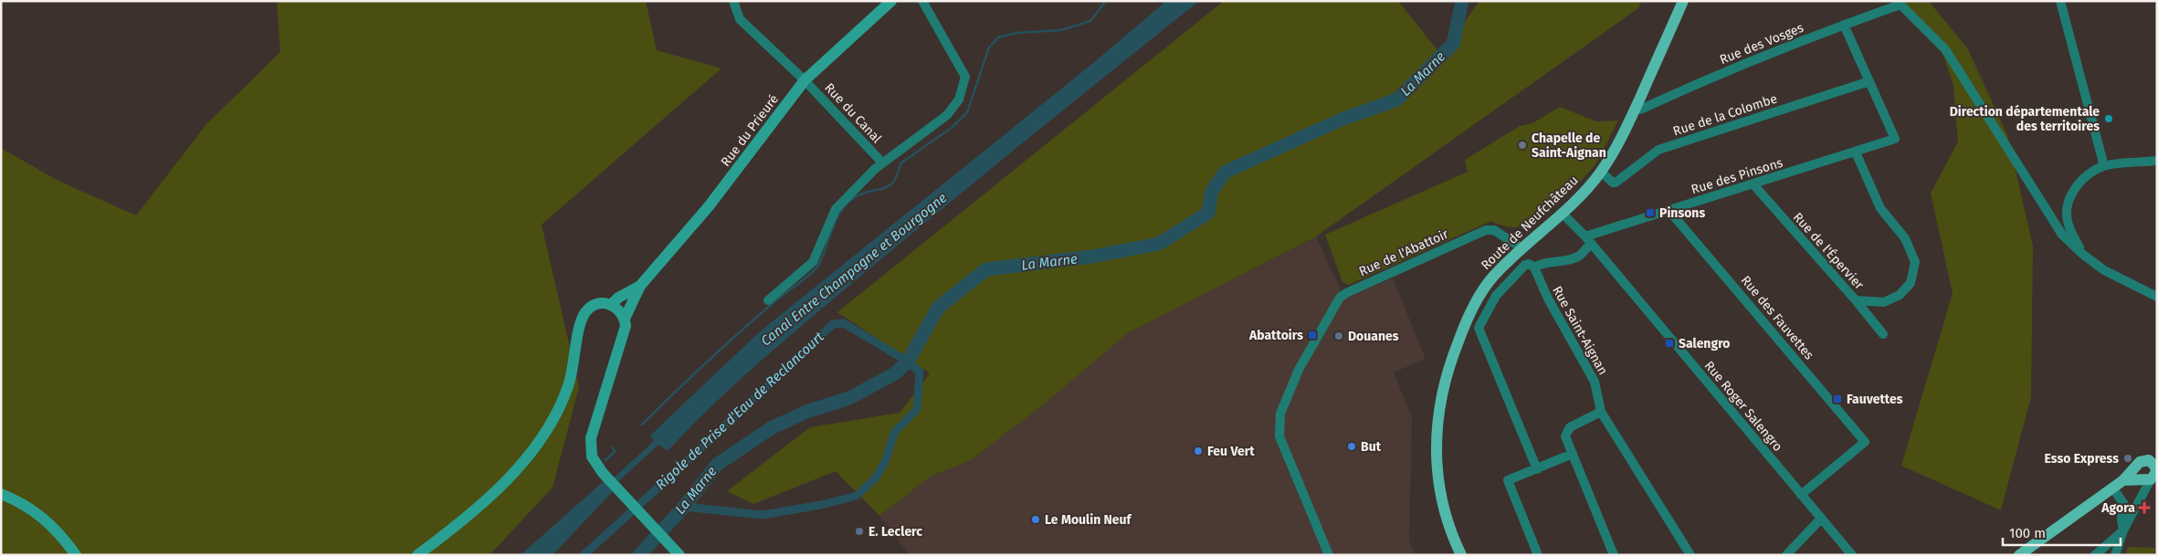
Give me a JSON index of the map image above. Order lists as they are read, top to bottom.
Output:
{
  "streets": {
    "main road": ["Route de Neufchâteau"],
    "street": [
      "Rue des Vosges",
      "Rue du Canal",
      "Rue de la Colombe",
      "Rue du Prieuré",
      "Rue des Pinsons",
      "Rue de l'Épervier",
      "Rue de l'Abattoir",
      "Rue des Fauvettes",
      "Rue Saint-Aignan",
      "Rue Roger Salengro"
    ]
  },
  "crossings": [
    ["Rue des Vosges", "Route de Neufchâteau"],
    ["Rue du Canal", "Rue du Prieuré"],
    ["Rue de la Colombe", "Rue des Pinsons"],
    ["Rue de la Colombe", "Route de Neufchâteau"],
    ["Rue des Pinsons", "Rue de l'Épervier"],
    ["Rue des Pinsons", "Rue des Fauvettes"],
    ["Rue des Pinsons", "Rue Roger Salengro"],
    ["Route de Neufchâteau", "Rue de l'Abattoir"],
    ["Route de Neufchâteau", "Rue Roger Salengro"],
    ["Rue des Fauvettes", "Rue Roger Salengro"]
  ],
  "water": ["La Marne", "Canal Entre Champagne et Bourgogne", "Rigole de Prise d'Eau de Reclancourt"],
  "places": {
    "other": [
      "Direction départementale des territoires",
      "Chapelle de Saint-Aignan",
      "Douanes",
      "But",
      "Feu Vert",
      "Esso Express",
      "Le Moulin Neuf",
      "E. Leclerc"
    ],
    "transit": [
      "Pinsons",
      "Abattoirs",
      "Salengro",
      "Fauvettes"
    ],
    "health": ["Agora"]
  },
  "scale_bar": "100 m"
}
